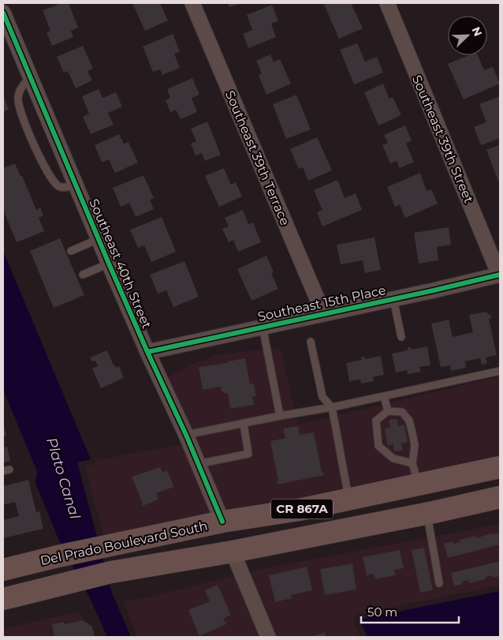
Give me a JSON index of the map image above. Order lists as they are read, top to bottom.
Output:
{
  "streets": {
    "main road": ["CR 867A", "Del Prado Boulevard South"],
    "street": [
      "Southeast 39th Street",
      "Southeast 39th Terrace",
      "Southeast 40th Street",
      "Southeast 15th Place"
    ]
  },
  "crossings": [
    ["Southeast 39th Street", "Southeast 15th Place"],
    ["Southeast 39th Terrace", "Southeast 15th Place"],
    ["Southeast 40th Street", "Southeast 15th Place"],
    ["Southeast 40th Street", "Del Prado Boulevard South"]
  ],
  "water": ["Plato Canal"],
  "scale_bar": "50 m",
  "north": "top right"
}
